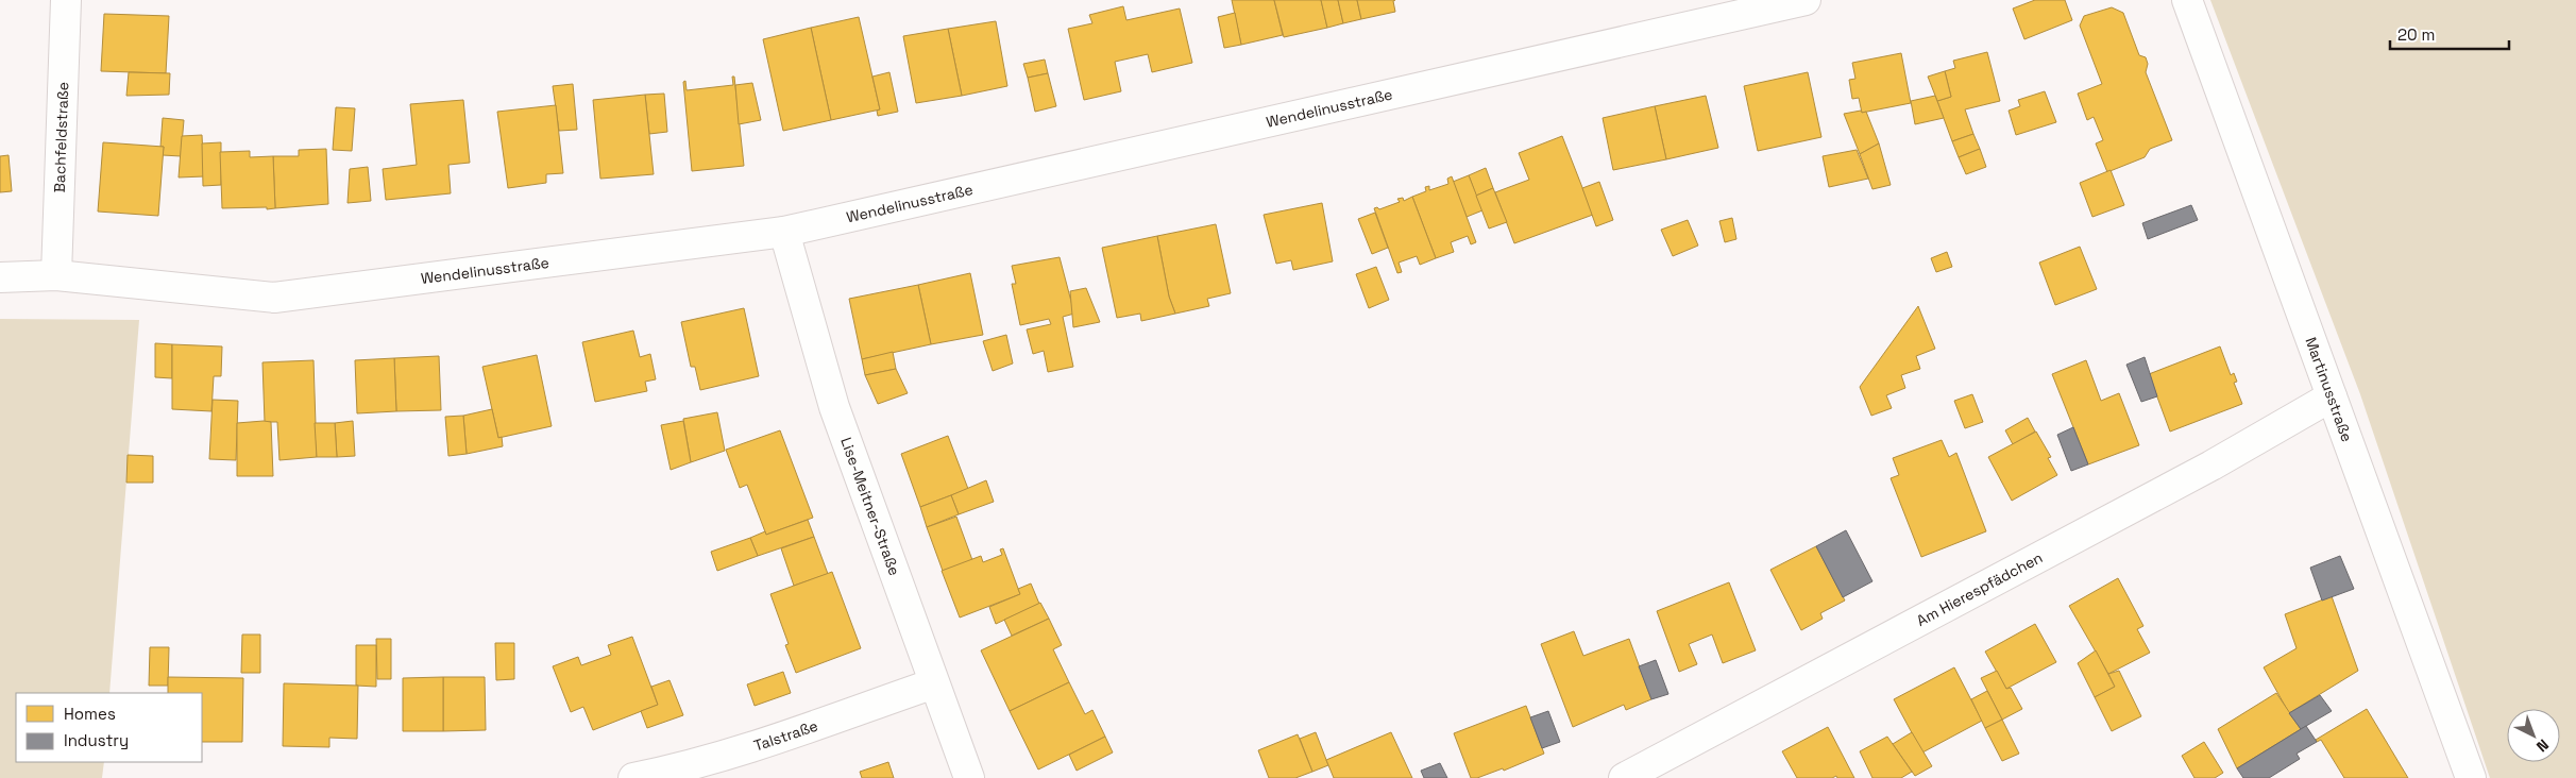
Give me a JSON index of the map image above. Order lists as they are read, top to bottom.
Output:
{
  "streets": {
    "street": [
      "Wendelinusstraße",
      "Bachfeldstraße",
      "Martinusstraße",
      "Lise-Meitner-Straße",
      "Am Hierespfädchen",
      "Talstraße"
    ]
  },
  "crossings": [
    ["Wendelinusstraße", "Bachfeldstraße"],
    ["Wendelinusstraße", "Lise-Meitner-Straße"],
    ["Martinusstraße", "Am Hierespfädchen"],
    ["Lise-Meitner-Straße", "Talstraße"]
  ],
  "legend": ["Homes", "Industry"],
  "scale_bar": "20 m",
  "north": "bottom right"
}
